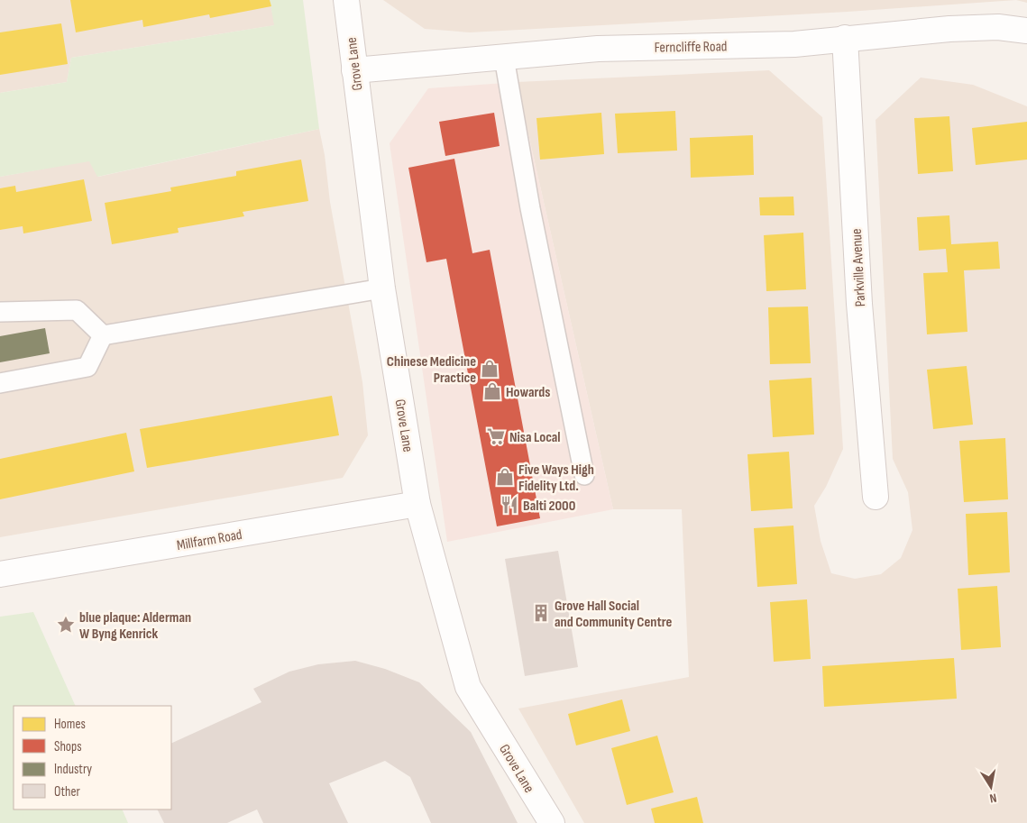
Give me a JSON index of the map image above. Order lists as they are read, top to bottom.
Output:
{
  "streets": {
    "street": [
      "Ferncliffe Road",
      "Grove Lane",
      "Parkville Avenue",
      "Millfarm Road"
    ]
  },
  "crossings": [
    ["Ferncliffe Road", "Grove Lane"],
    ["Ferncliffe Road", "Parkville Avenue"],
    ["Grove Lane", "Millfarm Road"]
  ],
  "places": {
    "shop": ["Chinese Medicine Practice", "Howards", "Five Ways High Fidelity Ltd."],
    "supermarket": ["Nisa Local"],
    "restaurant": ["Balti 2000"],
    "building": ["Grove Hall Social and Community Centre"],
    "place": ["blue plaque: Alderman W Byng Kenrick"]
  },
  "legend": [
    "Homes",
    "Shops",
    "Industry",
    "Other"
  ],
  "north": "bottom"
}
